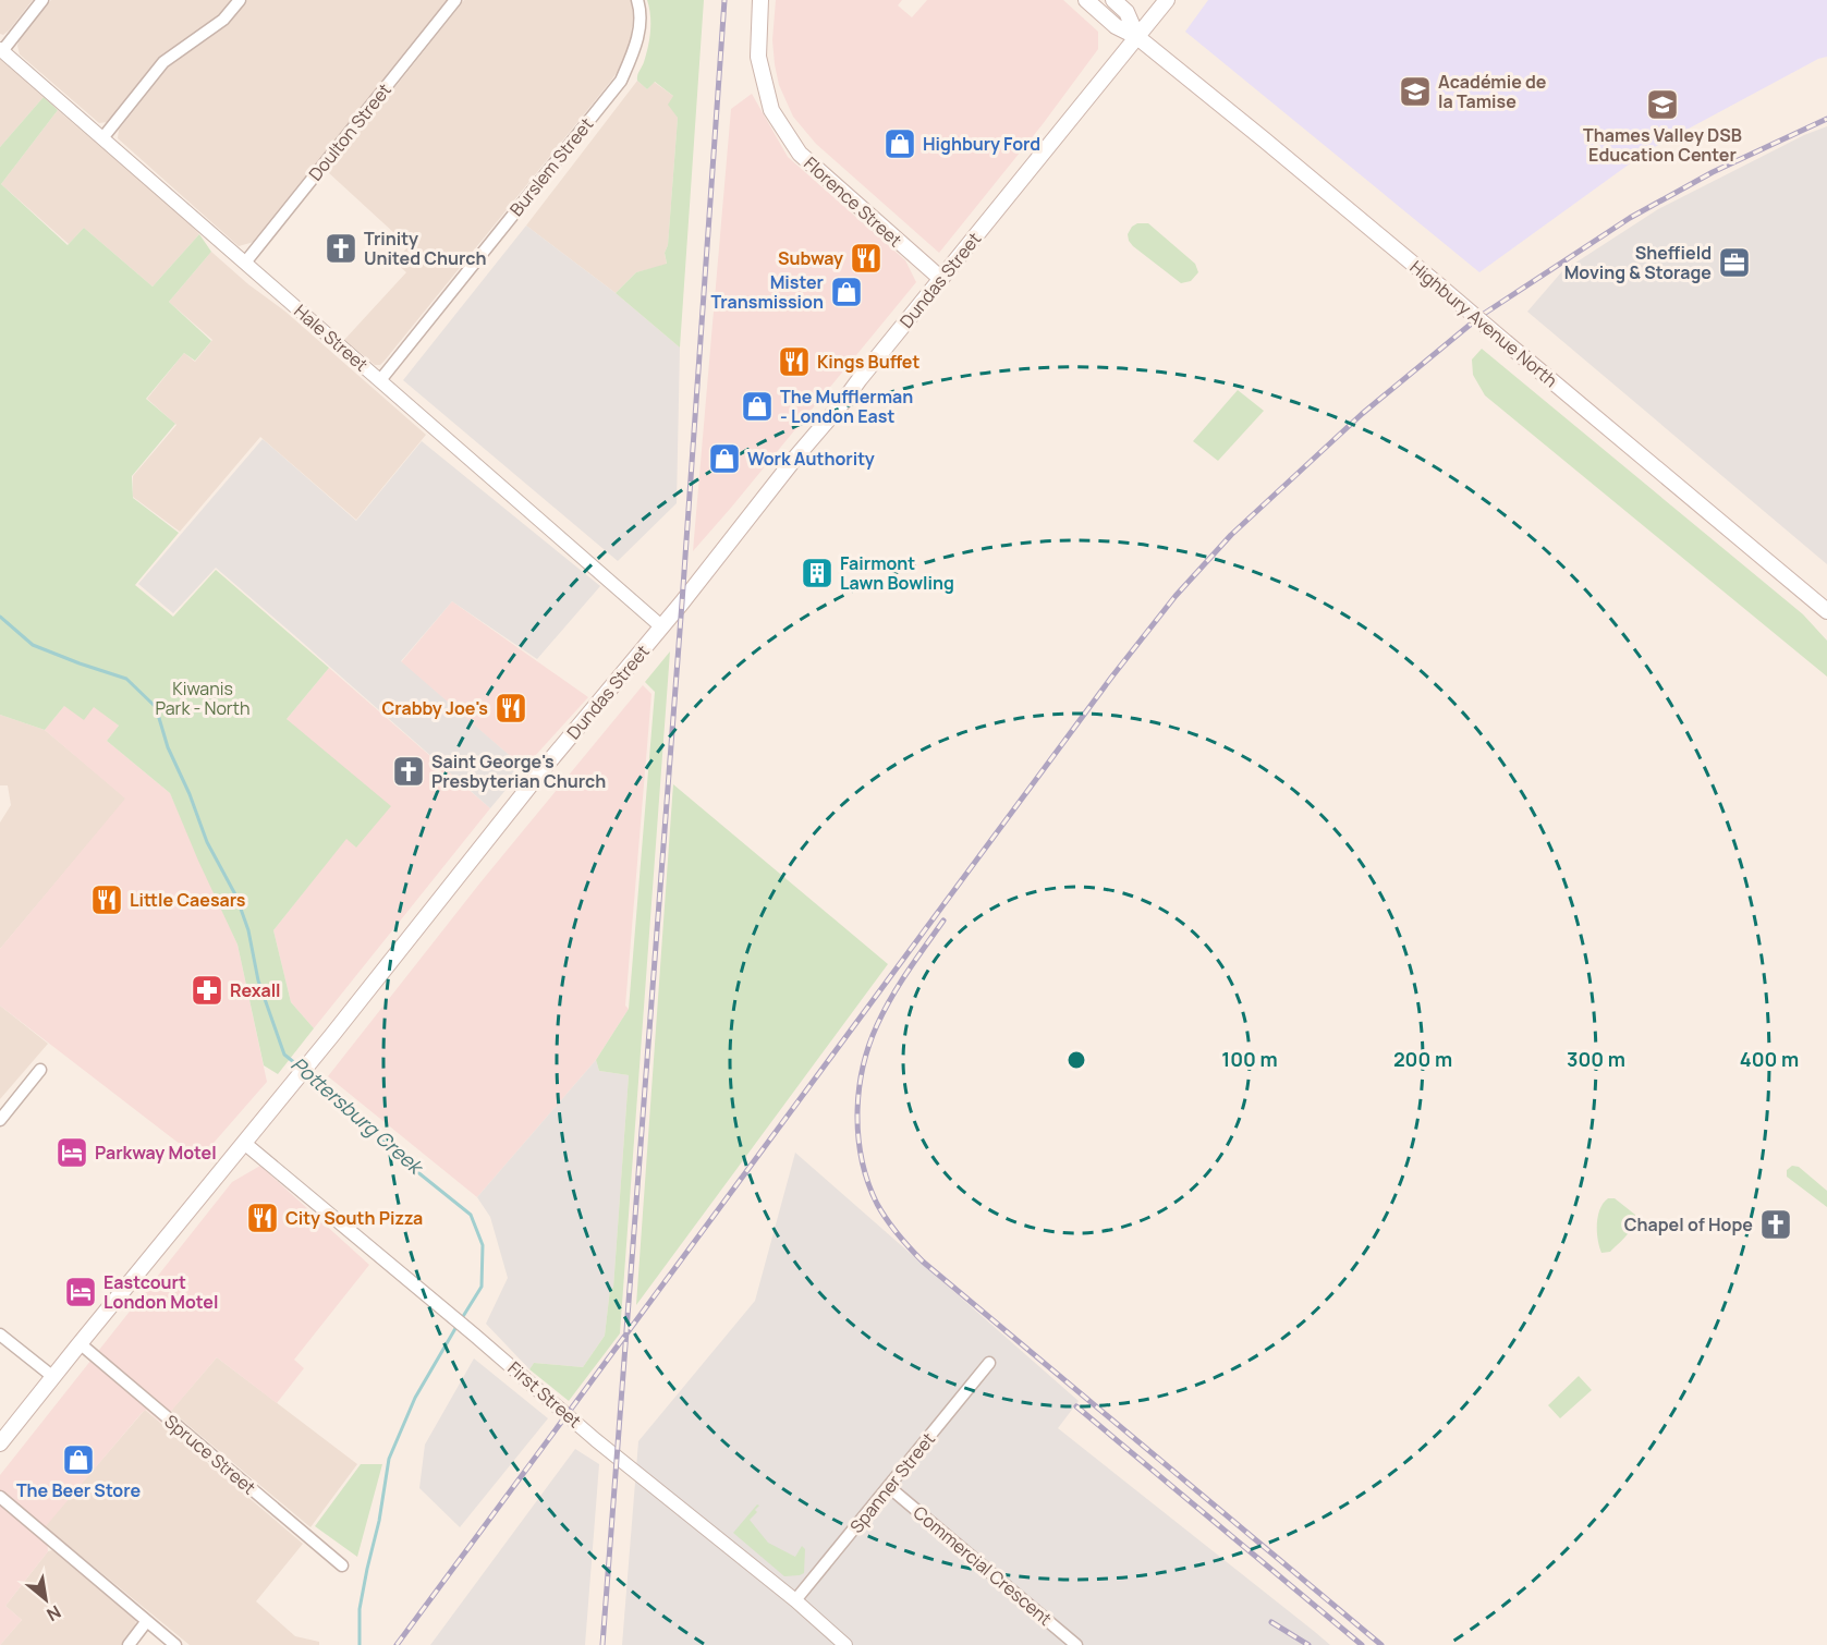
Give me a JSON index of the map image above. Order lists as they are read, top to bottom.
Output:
{
  "streets": {
    "main road": ["Florence Street", "Dundas Street", "Highbury Avenue North"],
    "street": [
      "Doulton Street",
      "Burslem Street",
      "Hale Street",
      "First Street",
      "Spruce Street",
      "Spanner Street",
      "Commercial Crescent"
    ]
  },
  "crossings": [
    ["Doulton Street", "Hale Street"],
    ["Burslem Street", "Hale Street"],
    ["Florence Street", "Dundas Street"],
    ["Dundas Street", "Highbury Avenue North"],
    ["Dundas Street", "Hale Street"],
    ["Dundas Street", "First Street"],
    ["Dundas Street", "Spruce Street"],
    ["First Street", "Spanner Street"],
    ["Spanner Street", "Commercial Crescent"]
  ],
  "water": ["Pottersburg Creek"],
  "parks": ["Kiwanis Park - North"],
  "places": {
    "school or university": ["Académie de la Tamise", "Thames Valley DSB Education Center"],
    "shop": [
      "Highbury Ford",
      "Mister Transmission",
      "The Mufflerman - London East",
      "Work Authority",
      "The Beer Store"
    ],
    "church": ["Trinity United Church", "Saint George's Presbyterian Church", "Chapel of Hope"],
    "restaurant": [
      "Subway",
      "Kings Buffet",
      "Crabby Joe's",
      "Little Caesars",
      "City South Pizza"
    ],
    "office": ["Sheffield Moving & Storage"],
    "building": ["Fairmont Lawn Bowling"],
    "pharmacy": ["Rexall"],
    "hotel": ["Parkway Motel", "Eastcourt London Motel"]
  },
  "north": "bottom right",
  "rings": [
    "100 m",
    "200 m",
    "300 m",
    "400 m"
  ]
}
